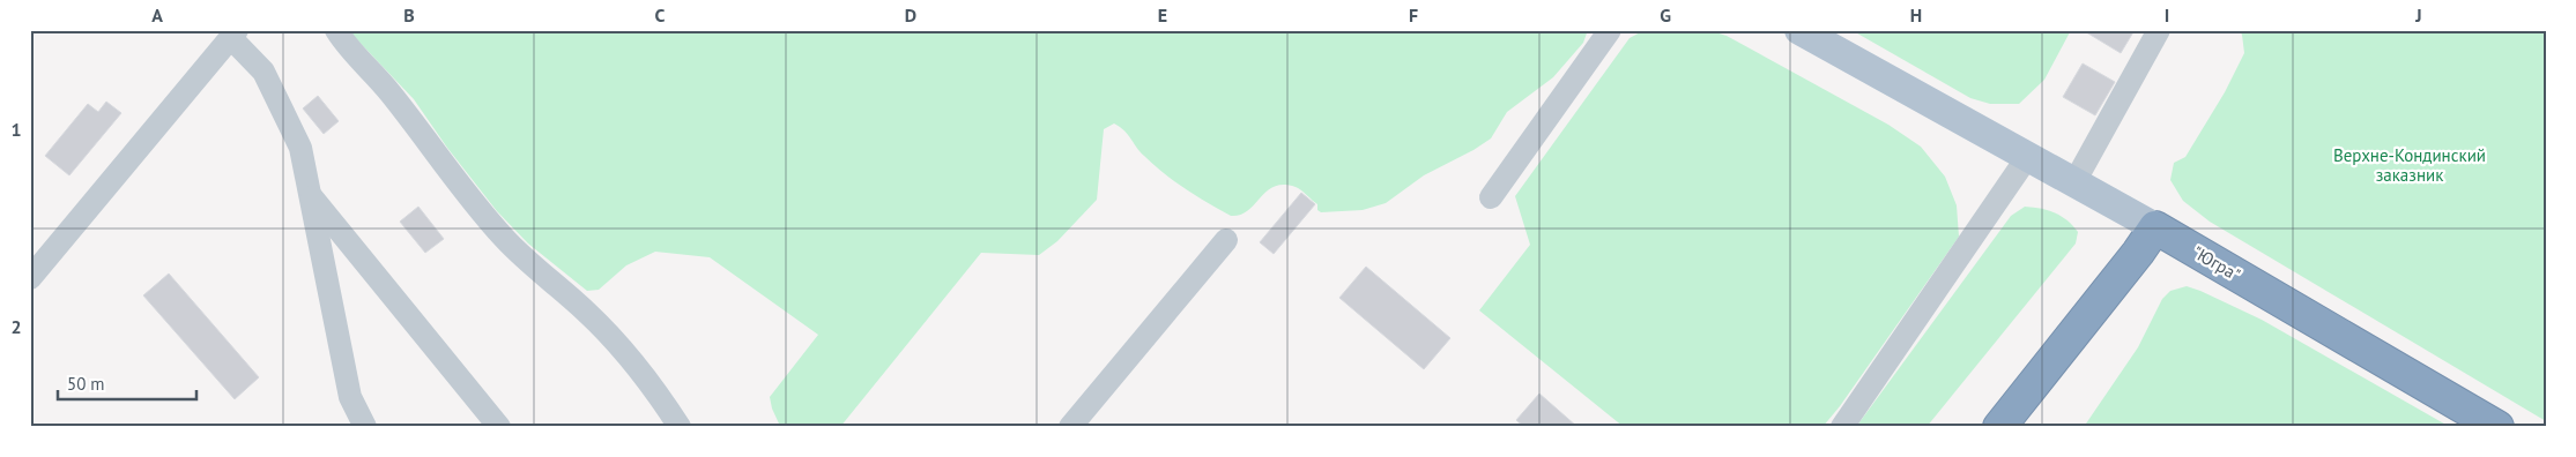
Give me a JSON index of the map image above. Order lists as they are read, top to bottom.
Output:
{
  "streets": {
    "highway": ["\"Югра\""]
  },
  "parks": ["Верхне-Кондинский заказник"],
  "scale_bar": "50 m",
  "grid": {
    "columns": [
      "A",
      "B",
      "C",
      "D",
      "E",
      "F",
      "G",
      "H",
      "I",
      "J"
    ],
    "rows": ["1", "2"]
  }
}
